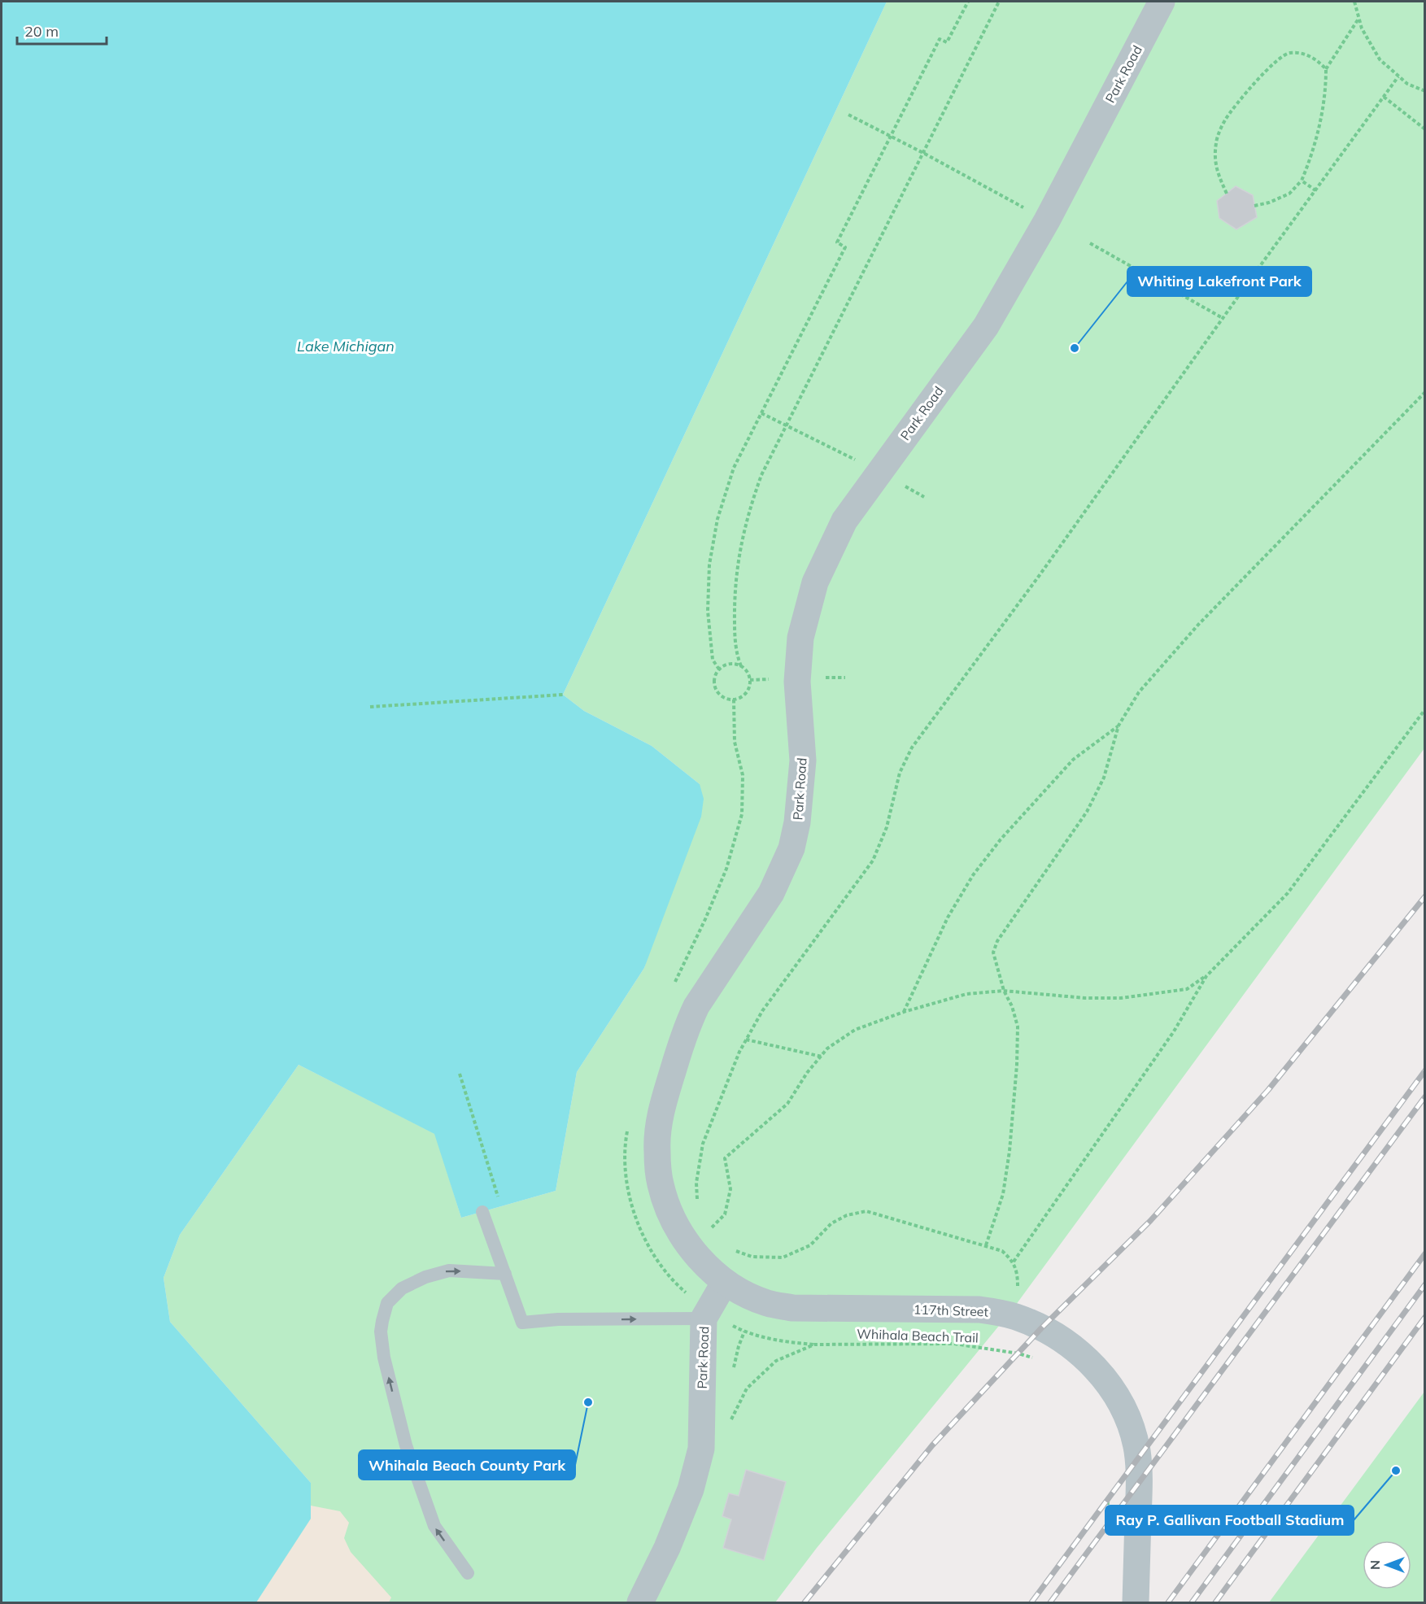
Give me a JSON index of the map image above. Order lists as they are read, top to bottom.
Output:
{
  "streets": {
    "street": ["Park Road", "117th Street"],
    "path": ["Whihala Beach Trail"]
  },
  "crossings": [
    ["Park Road", "117th Street"]
  ],
  "water": ["Lake Michigan"],
  "places": ["Whiting Lakefront Park", "Whihala Beach County Park", "Ray P. Gallivan Football Stadium"],
  "scale_bar": "20 m",
  "north": "left"
}
